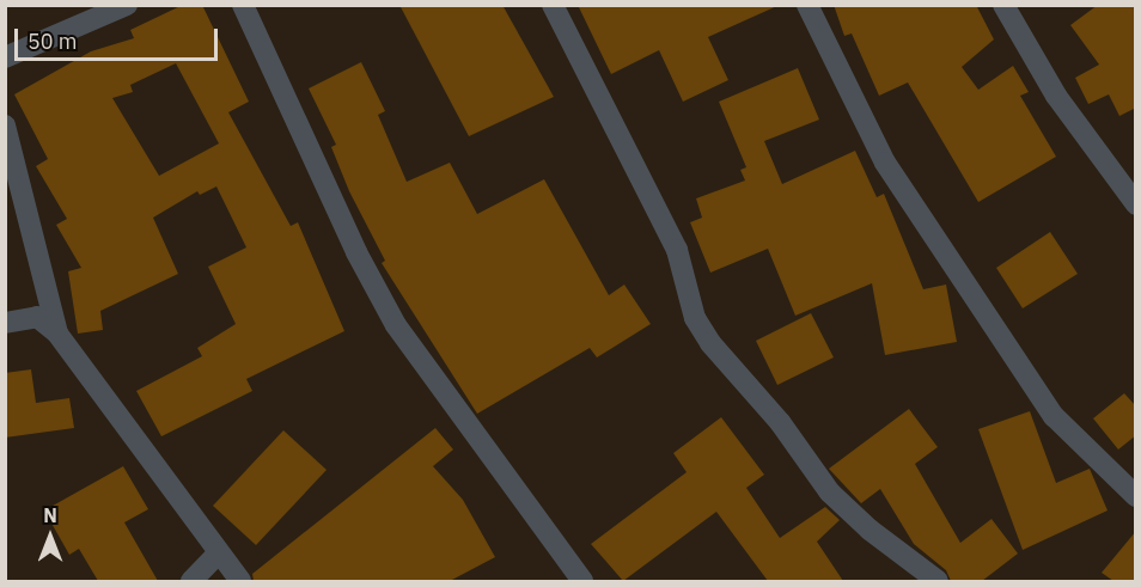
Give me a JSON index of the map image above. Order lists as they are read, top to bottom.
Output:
{
  "scale_bar": "50 m",
  "north": "top"
}
